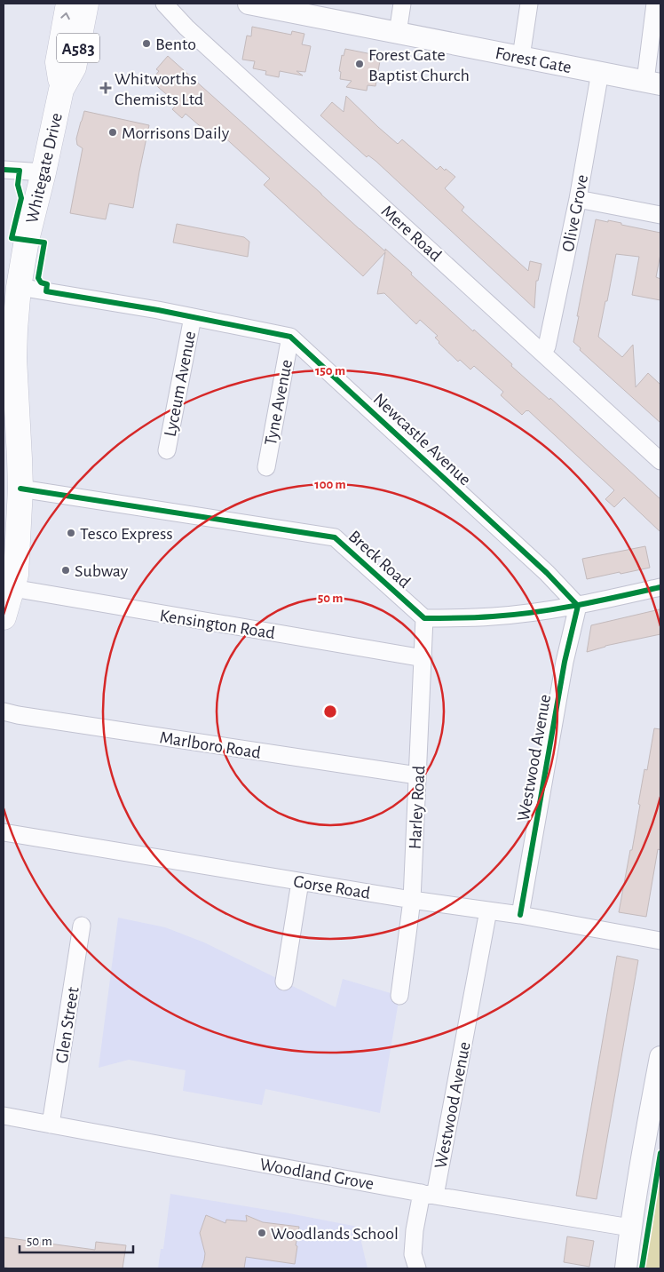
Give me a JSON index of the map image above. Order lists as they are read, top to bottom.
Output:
{
  "streets": {
    "main road": ["A583", "Whitegate Drive"],
    "street": [
      "Forest Gate",
      "Olive Grove",
      "Mere Road",
      "Lyceum Avenue",
      "Tyne Avenue",
      "Newcastle Avenue",
      "Breck Road",
      "Kensington Road",
      "Marlboro Road",
      "Westwood Avenue",
      "Harley Road",
      "Gorse Road",
      "Glen Street",
      "Woodland Grove"
    ]
  },
  "crossings": [
    ["Forest Gate", "Olive Grove"],
    ["Whitegate Drive", "Breck Road"],
    ["Whitegate Drive", "Kensington Road"],
    ["Olive Grove", "Mere Road"],
    ["Tyne Avenue", "Newcastle Avenue"],
    ["Newcastle Avenue", "Westwood Avenue"],
    ["Breck Road", "Harley Road"],
    ["Kensington Road", "Harley Road"],
    ["Marlboro Road", "Harley Road"],
    ["Westwood Avenue", "Gorse Road"],
    ["Westwood Avenue", "Woodland Grove"],
    ["Harley Road", "Gorse Road"],
    ["Glen Street", "Woodland Grove"]
  ],
  "places": {
    "other": [
      "Bento",
      "Forest Gate Baptist Church",
      "Morrisons Daily",
      "Tesco Express",
      "Subway",
      "Woodlands School"
    ],
    "health": ["Whitworths Chemists Ltd"]
  },
  "scale_bar": "50 m",
  "rings": ["150 m", "100 m", "50 m"]
}
